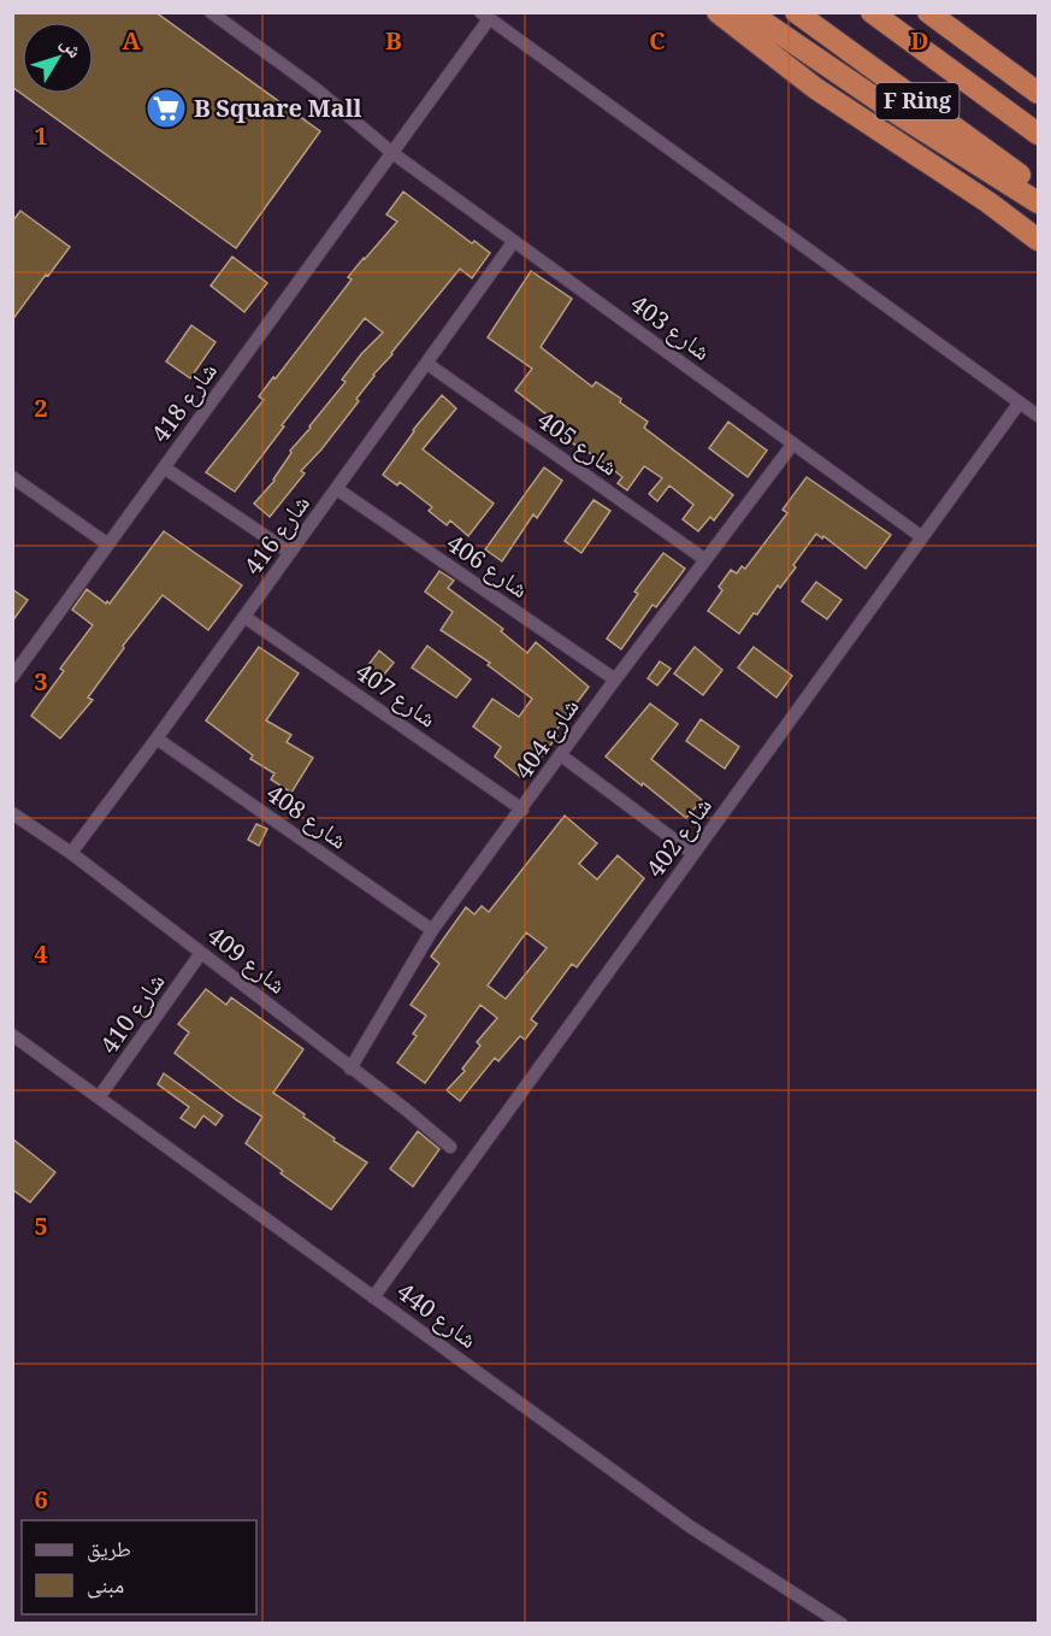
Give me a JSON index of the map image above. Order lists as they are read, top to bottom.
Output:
{
  "streets": {
    "highway": ["F Ring"],
    "street": [
      "شارع 403",
      "شارع 418",
      "شارع 405",
      "شارع 416",
      "شارع 406",
      "شارع 407",
      "شارع 404",
      "شارع 408",
      "شارع 402",
      "شارع 409",
      "شارع 410",
      "شارع 440"
    ]
  },
  "crossings": [
    ["شارع 403", "شارع 418"],
    ["شارع 403", "شارع 416"],
    ["شارع 403", "شارع 404"],
    ["شارع 403", "شارع 402"],
    ["شارع 405", "شارع 416"],
    ["شارع 405", "شارع 404"],
    ["شارع 416", "شارع 406"],
    ["شارع 416", "شارع 407"],
    ["شارع 416", "شارع 408"],
    ["شارع 416", "شارع 409"],
    ["شارع 406", "شارع 404"],
    ["شارع 407", "شارع 404"],
    ["شارع 404", "شارع 408"],
    ["شارع 404", "شارع 409"],
    ["شارع 402", "شارع 440"],
    ["شارع 409", "شارع 410"],
    ["شارع 410", "شارع 440"]
  ],
  "places": {
    "supermarket": ["B Square Mall"]
  },
  "legend": ["طريق", "مبنى"],
  "north": "top right",
  "grid": {
    "columns": [
      "A",
      "B",
      "C",
      "D"
    ],
    "rows": [
      "1",
      "2",
      "3",
      "4",
      "5",
      "6"
    ]
  }
}
